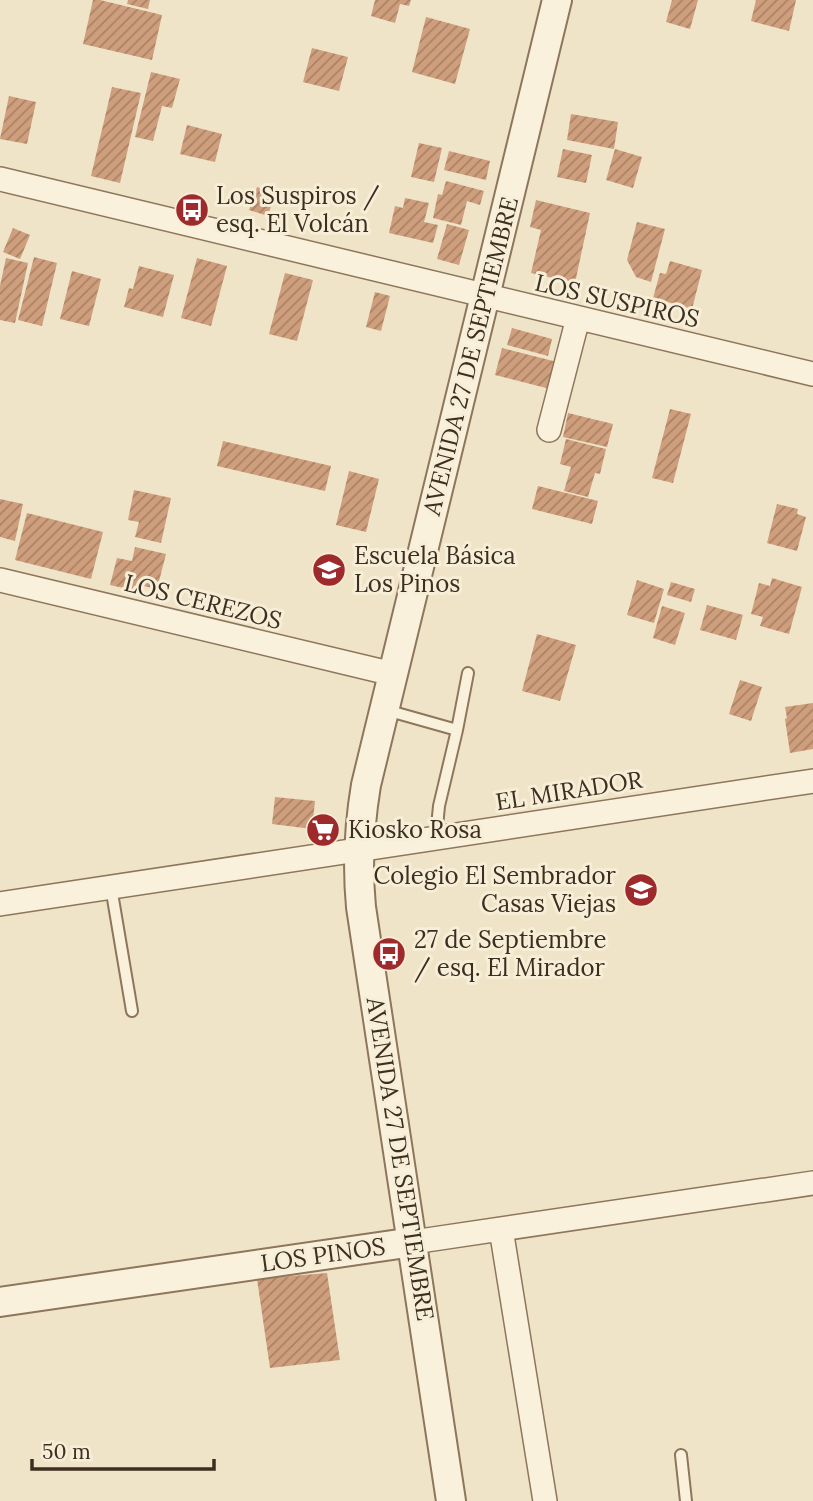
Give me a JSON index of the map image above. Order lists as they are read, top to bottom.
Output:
{
  "streets": {
    "street": [
      "LOS SUSPIROS",
      "AVENIDA 27 DE SEPTIEMBRE",
      "LOS CEREZOS",
      "EL MIRADOR",
      "LOS PINOS"
    ]
  },
  "crossings": [
    ["LOS SUSPIROS", "AVENIDA 27 DE SEPTIEMBRE"],
    ["AVENIDA 27 DE SEPTIEMBRE", "LOS CEREZOS"],
    ["AVENIDA 27 DE SEPTIEMBRE", "EL MIRADOR"],
    ["AVENIDA 27 DE SEPTIEMBRE", "LOS PINOS"]
  ],
  "places": {
    "bus stop": ["Los Suspiros / esq. El Volcán", "27 de Septiembre / esq. El Mirador"],
    "school or university": ["Escuela Básica Los Pinos", "Colegio El Sembrador Casas Viejas"],
    "supermarket": ["Kiosko Rosa"]
  },
  "scale_bar": "50 m"
}
